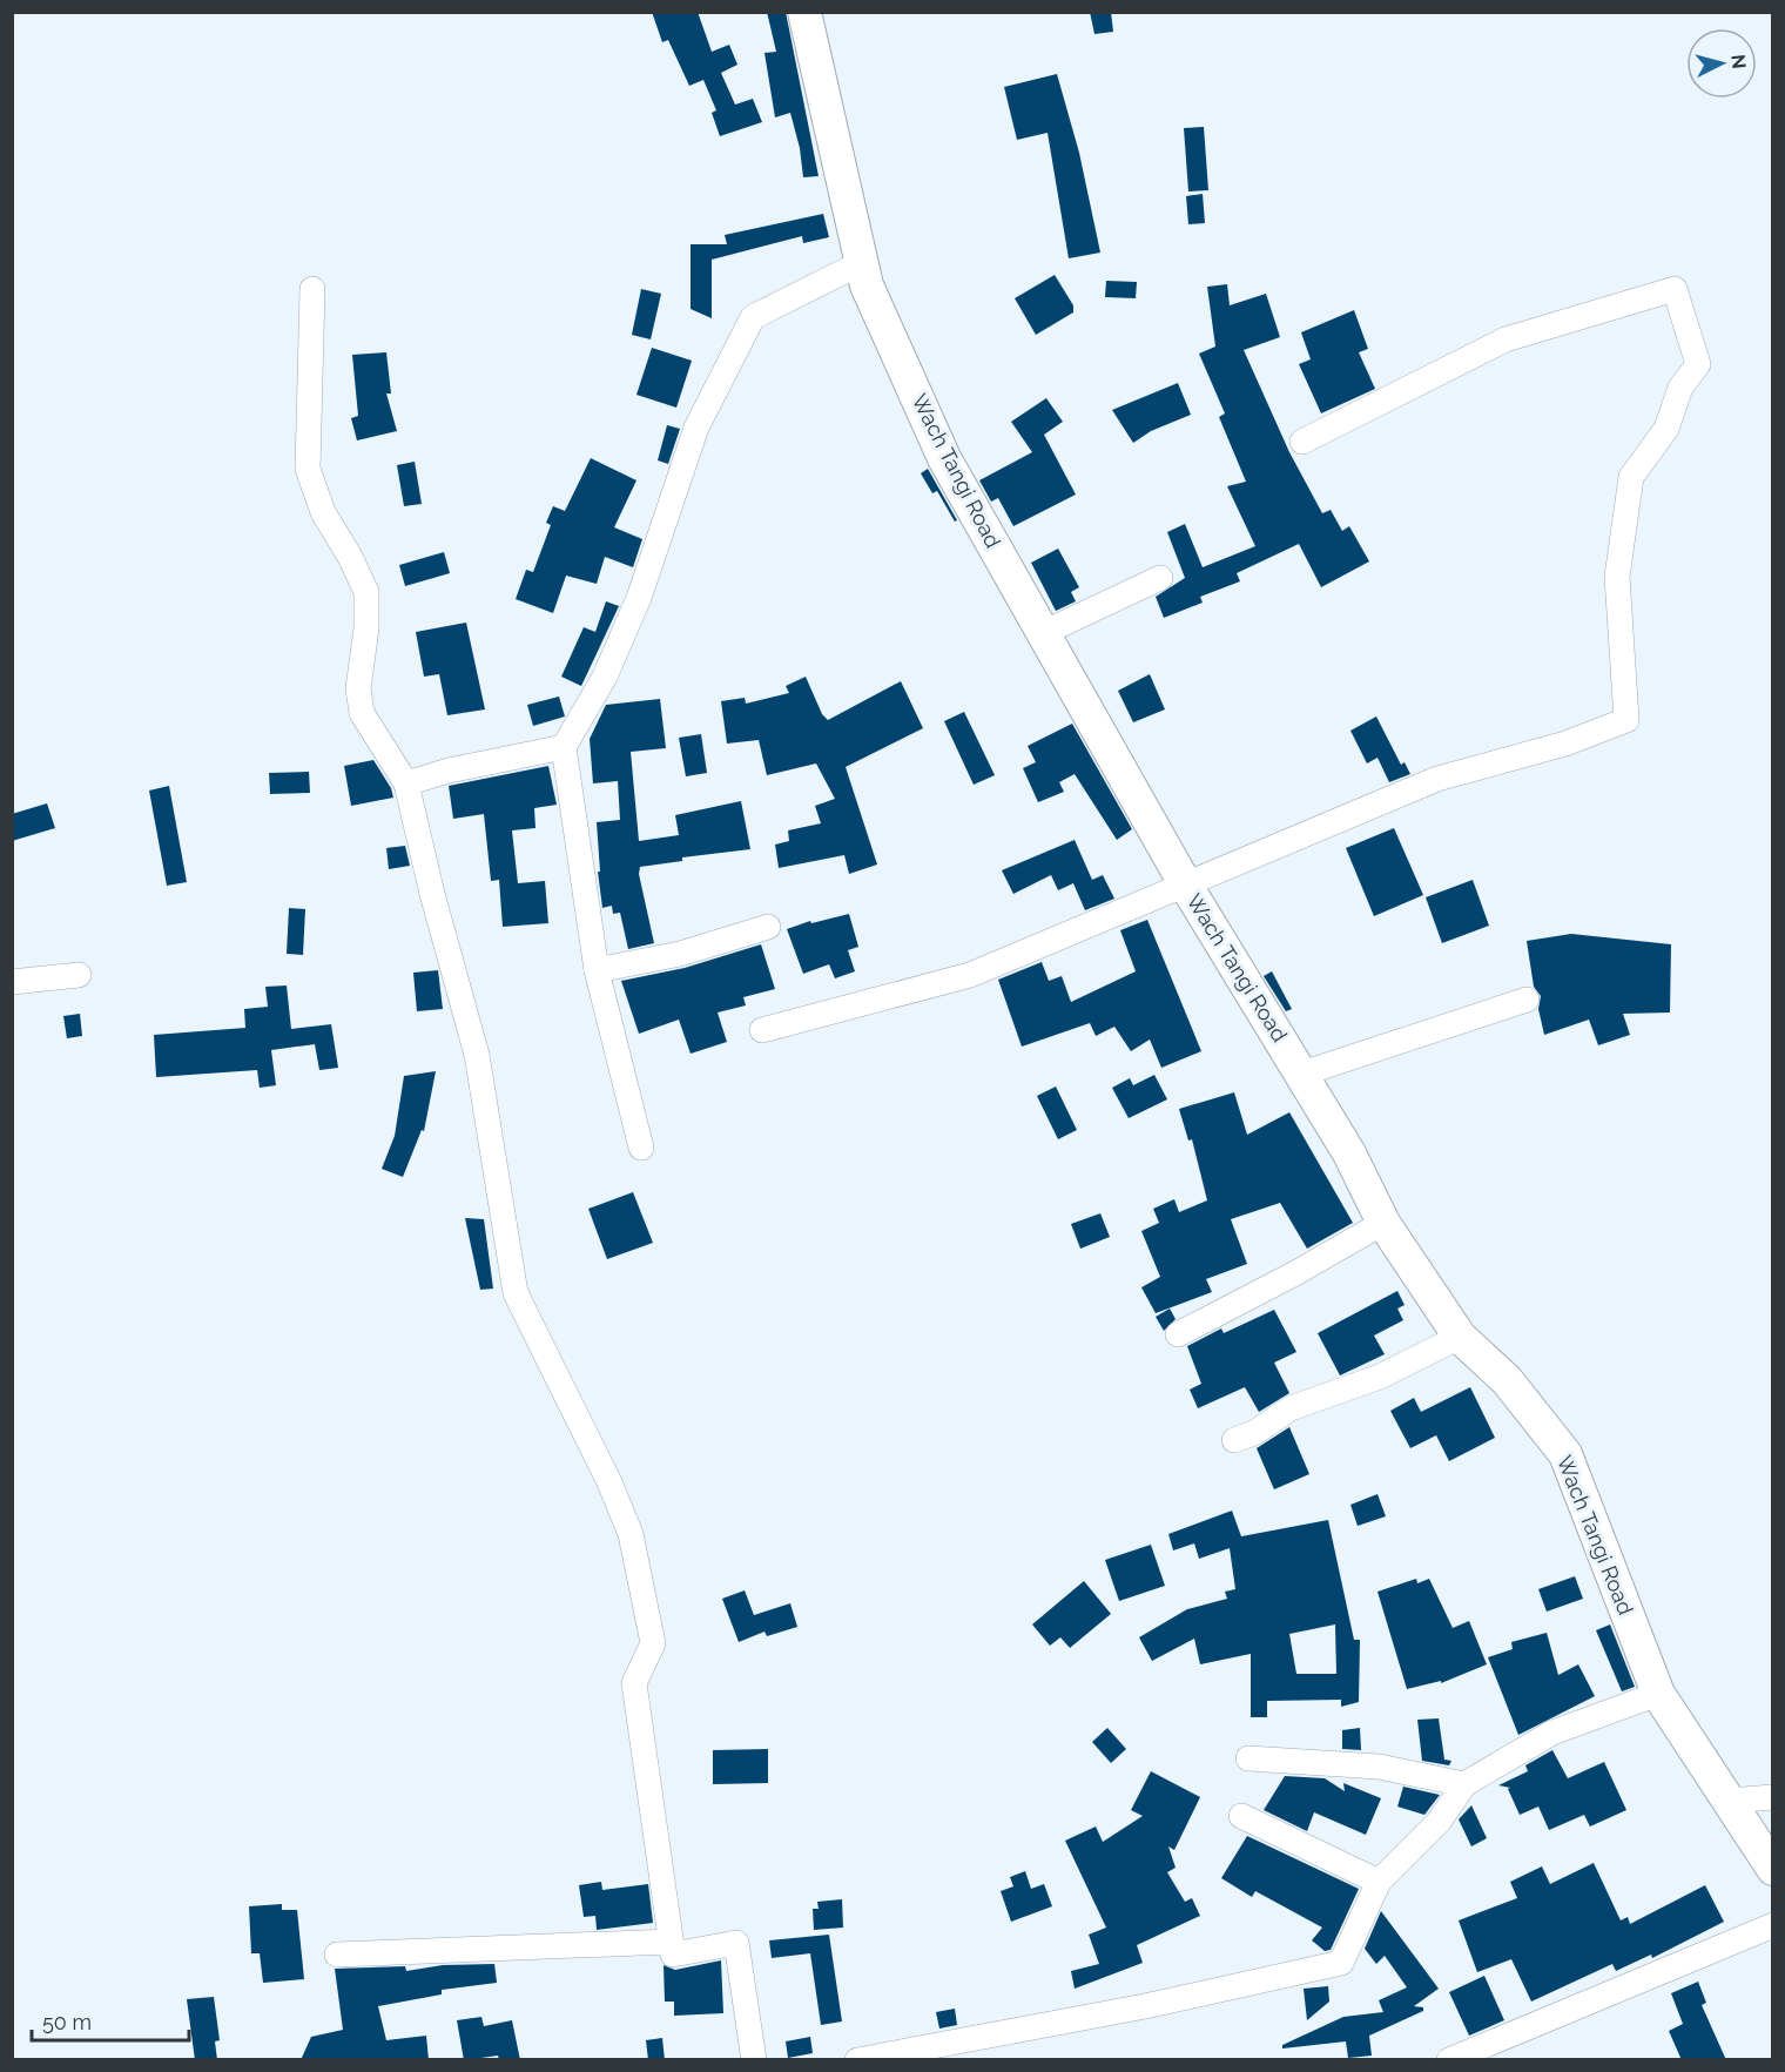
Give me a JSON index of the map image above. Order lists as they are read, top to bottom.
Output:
{
  "streets": {
    "main road": ["Wach Tangi Road"]
  },
  "scale_bar": "50 m",
  "north": "right"
}
